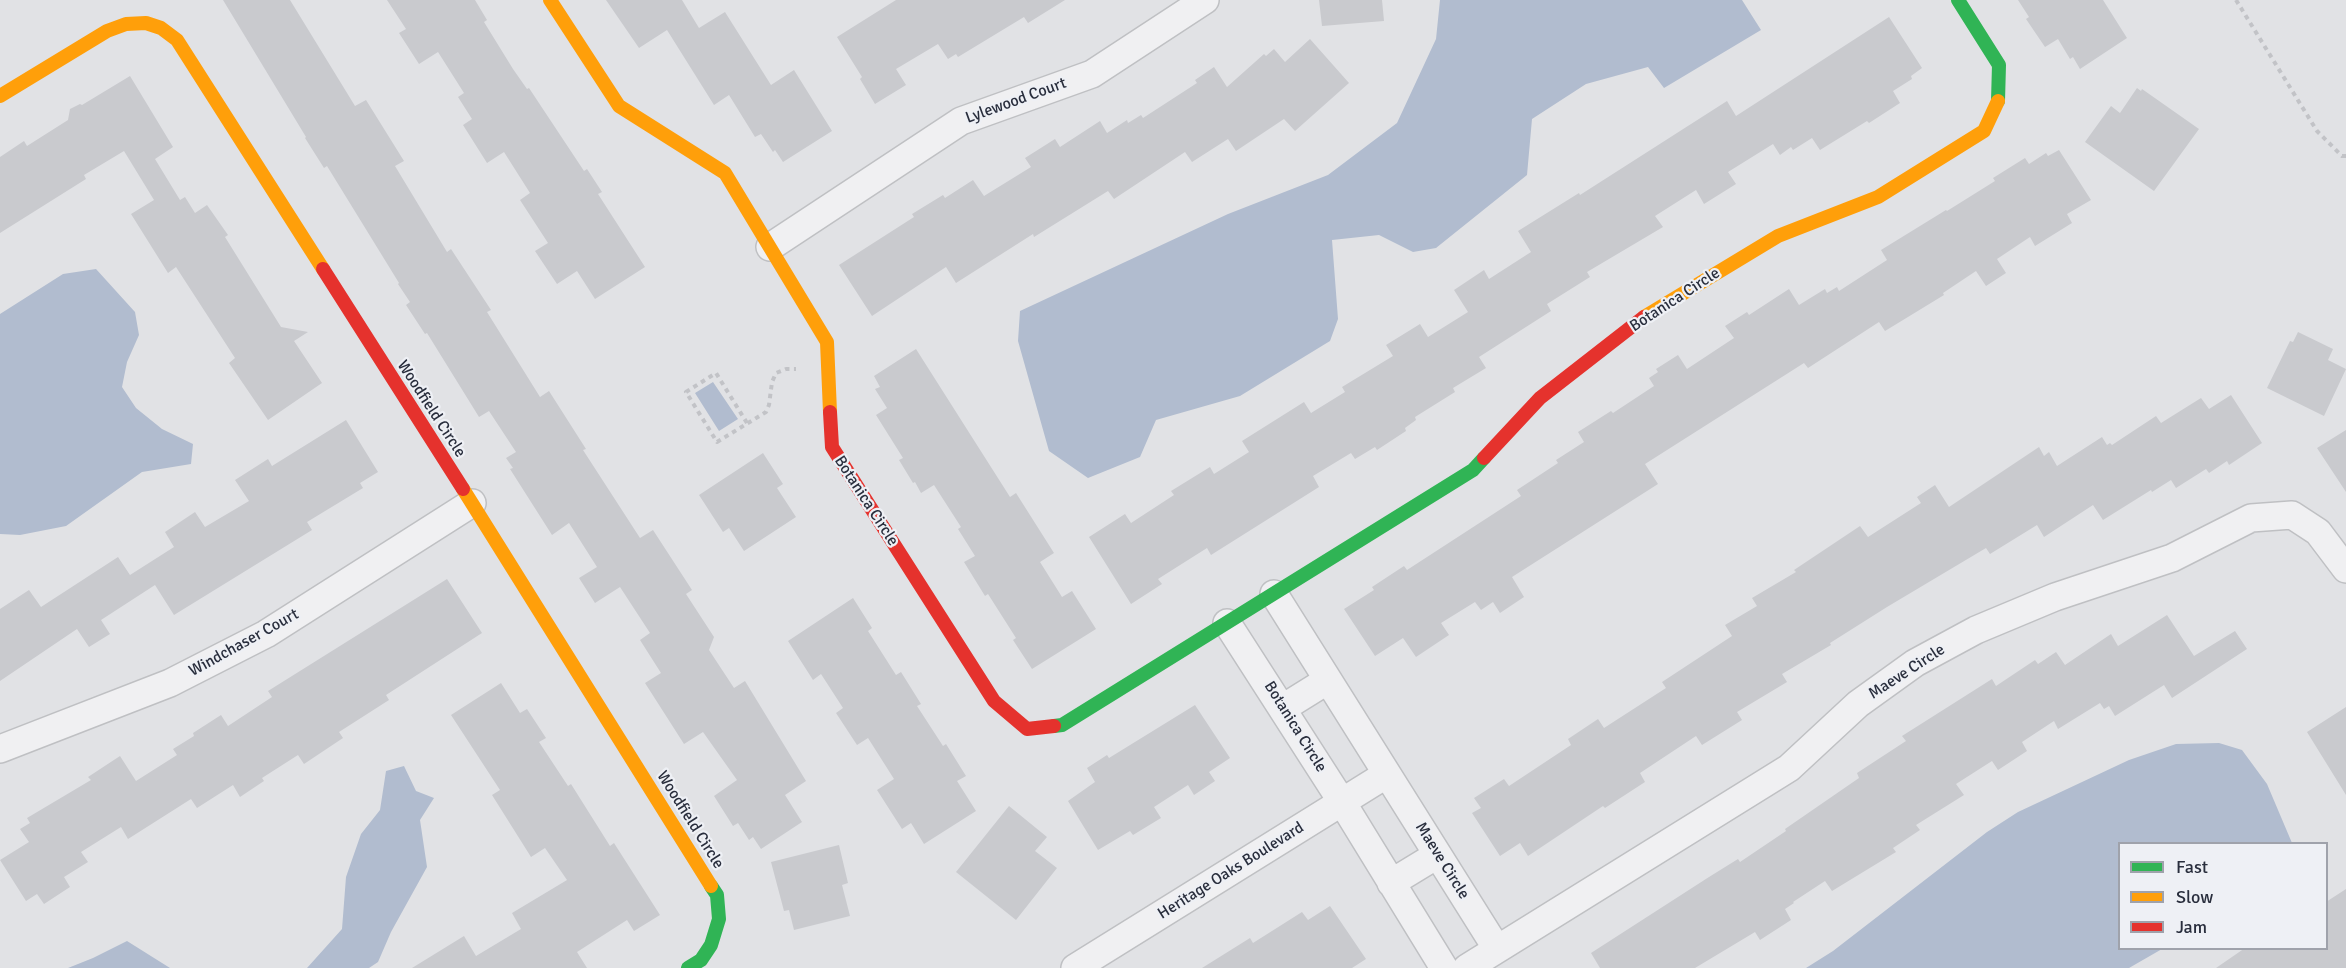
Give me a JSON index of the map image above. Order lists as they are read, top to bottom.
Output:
{
  "streets": {
    "street": [
      "Lylewood Court",
      "Botanica Circle",
      "Woodfield Circle",
      "Windchaser Court",
      "Maeve Circle",
      "Heritage Oaks Boulevard"
    ]
  },
  "crossings": [
    ["Lylewood Court", "Botanica Circle"],
    ["Botanica Circle", "Heritage Oaks Boulevard"],
    ["Woodfield Circle", "Windchaser Court"],
    ["Maeve Circle", "Heritage Oaks Boulevard"]
  ],
  "legend": ["Fast", "Slow", "Jam"]
}
